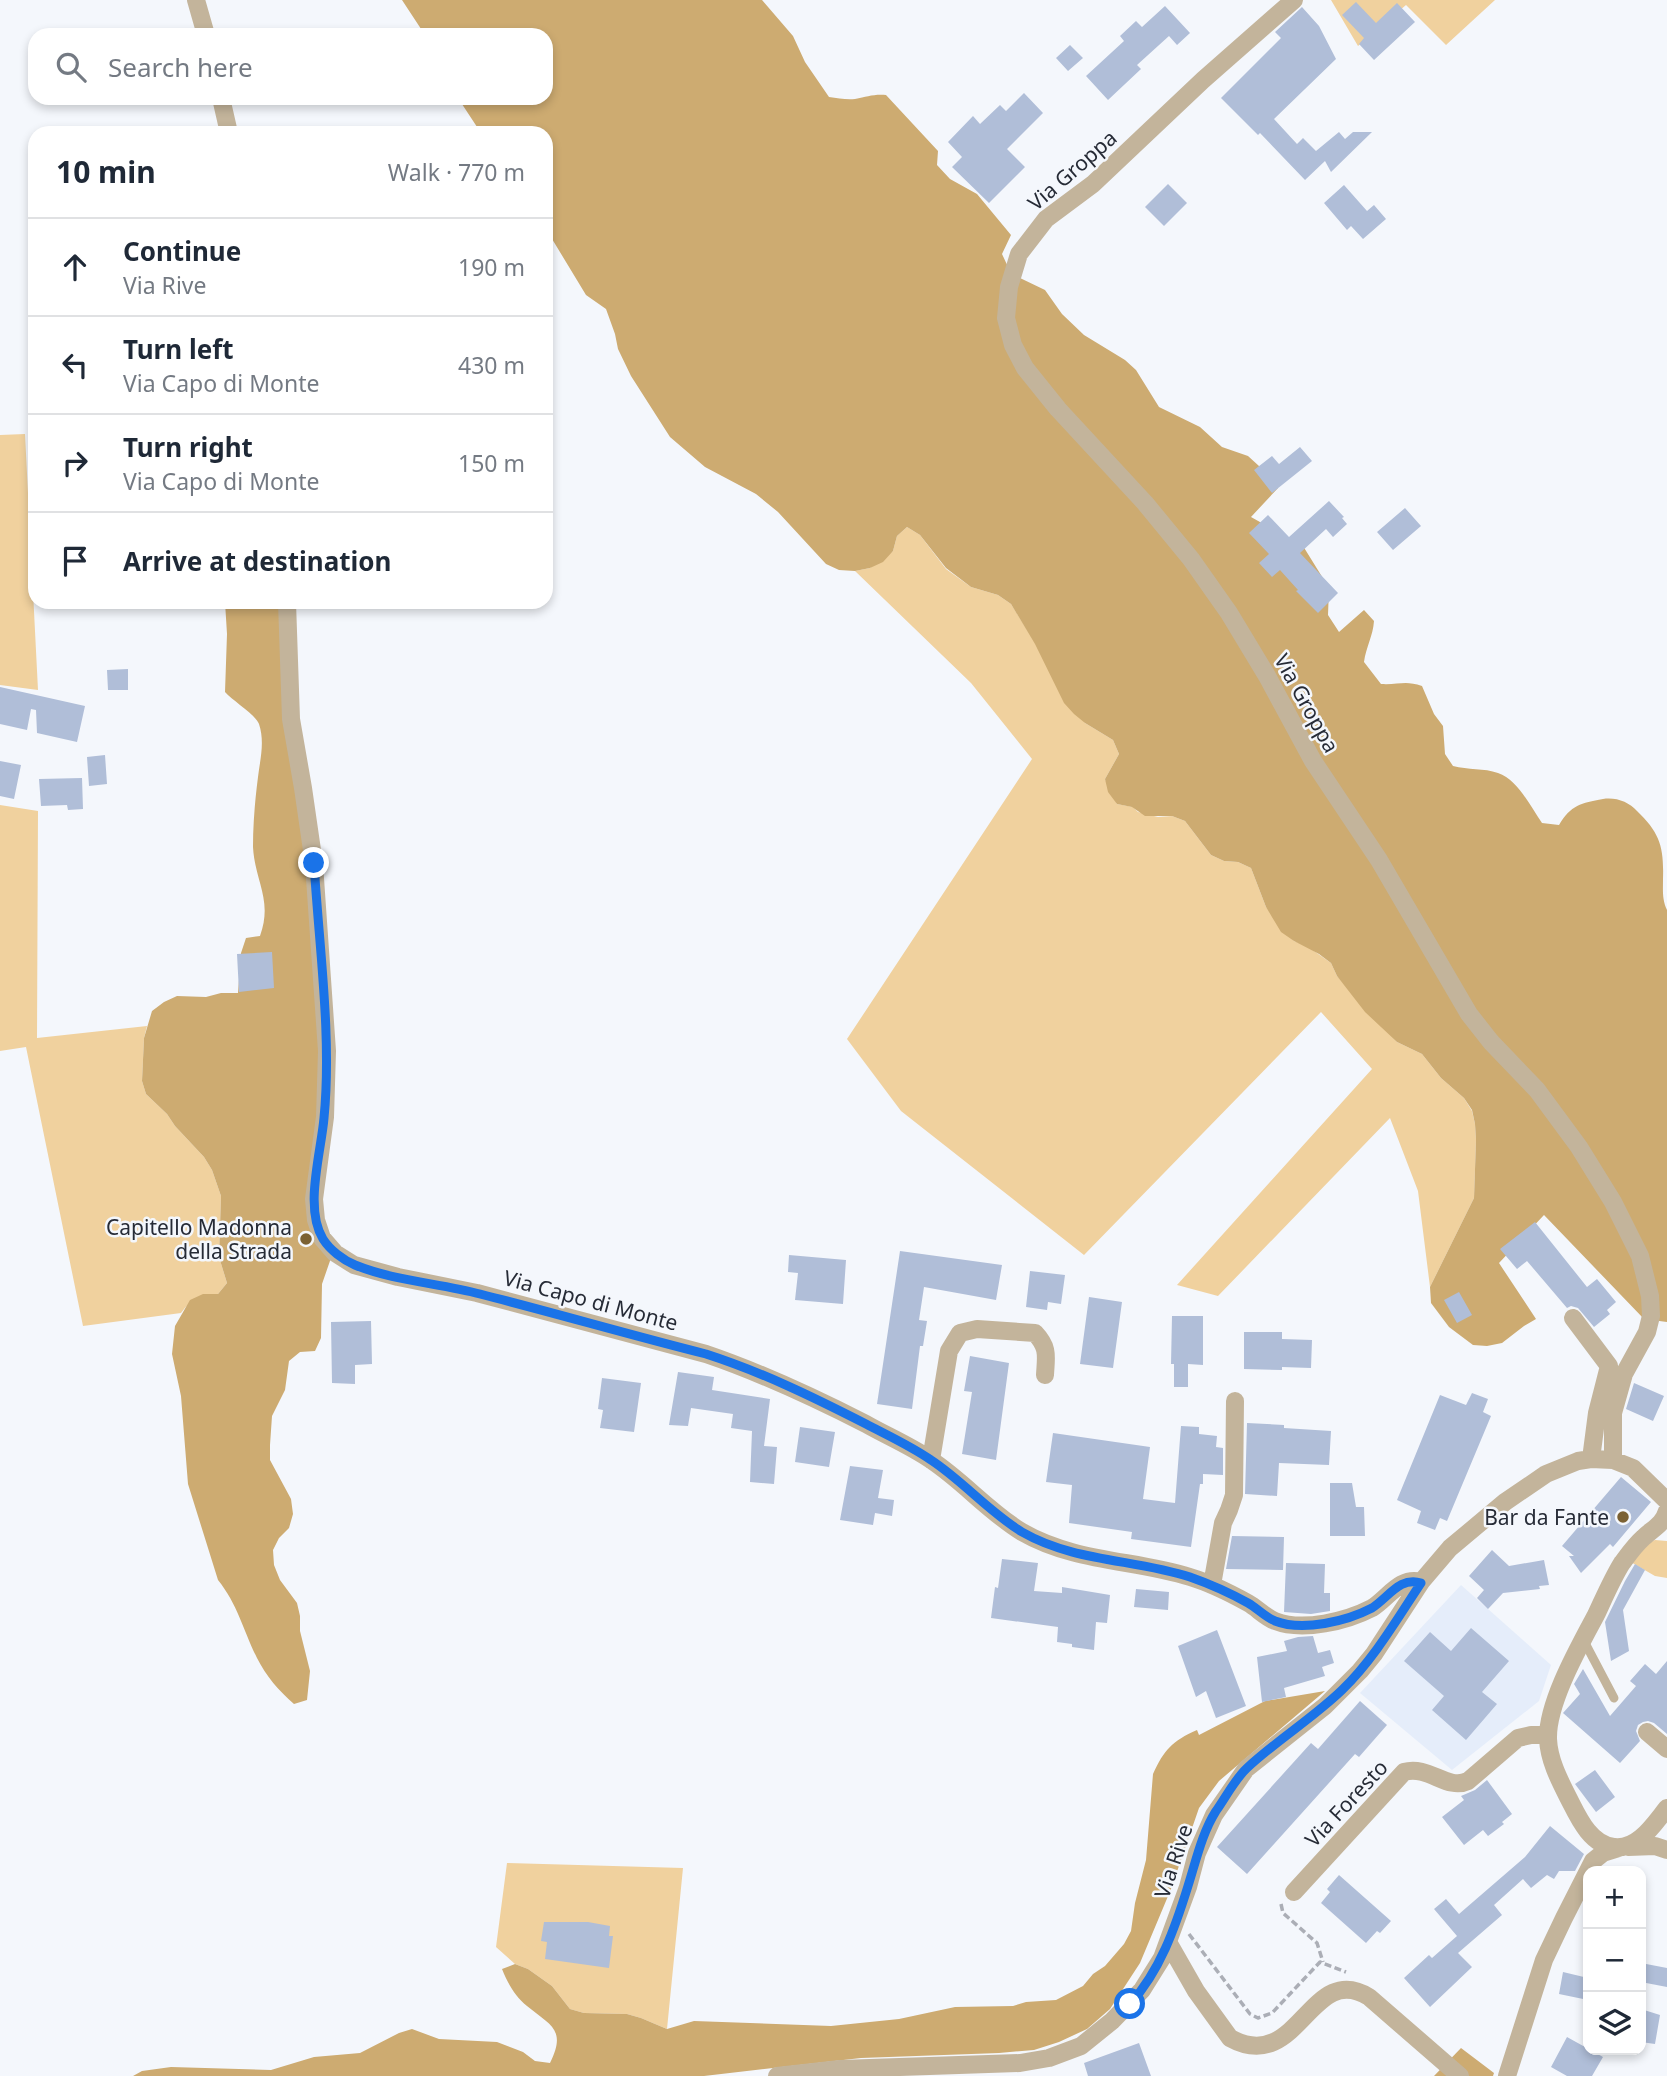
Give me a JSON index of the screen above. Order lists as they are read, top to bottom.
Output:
{
  "streets": {
    "street": [
      "Via Groppa",
      "Via Capo di Monte",
      "Via Foresto",
      "Via Rive"
    ]
  },
  "crossings": [
    ["Via Groppa", "Via Rive"],
    ["Via Capo di Monte", "Via Rive"]
  ],
  "places": ["Capitello Madonna della Strada", "Bar da Fante"],
  "page": {
    "search": "Search here",
    "heading": ["10 min", "Walk · 770 m"],
    "list": [
      ["Continue", "Via Rive", "190 m"],
      ["Turn left", "Via Capo di Monte", "430 m"],
      ["Turn right", "Via Capo di Monte", "150 m"],
      "Arrive at destination"
    ],
    "map_buttons": ["+", "−"]
  }
}
